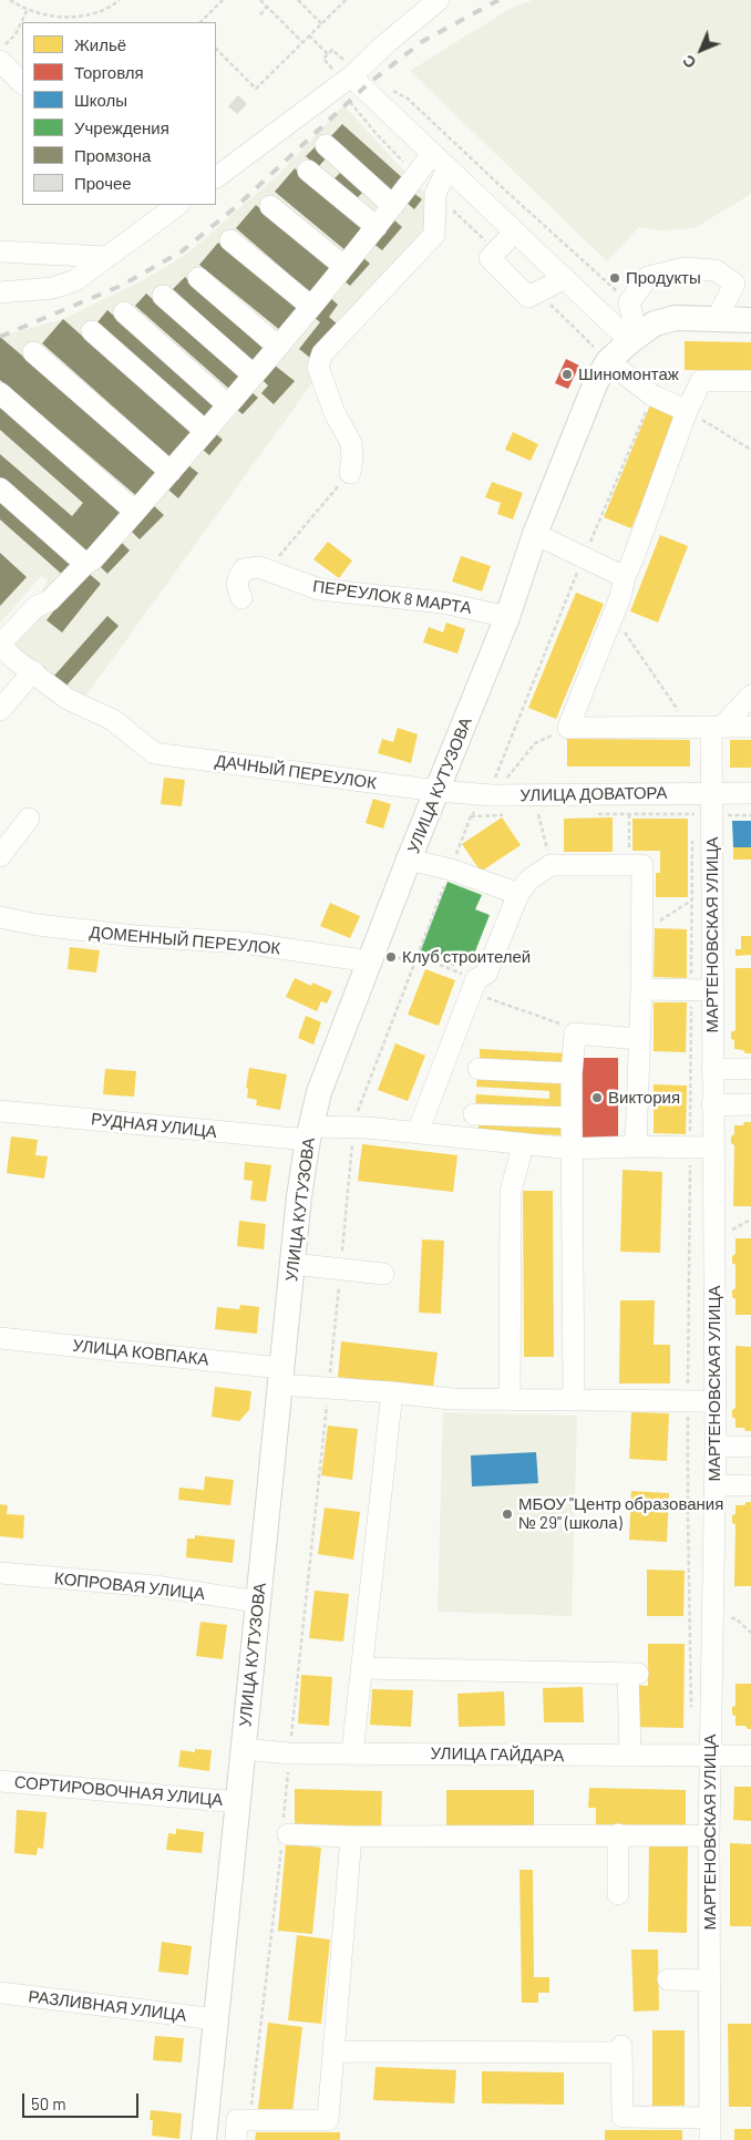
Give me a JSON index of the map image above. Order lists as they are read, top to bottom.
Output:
{
  "streets": {
    "main road": ["УЛИЦА КУТУЗОВА"],
    "street": [
      "ПЕРЕУЛОК 8 МАРТА",
      "ДАЧНЫЙ ПЕРЕУЛОК",
      "УЛИЦА ДОВАТОРА",
      "МАРТЕНОВСКАЯ УЛИЦА",
      "ДОМЕННЫЙ ПЕРЕУЛОК",
      "РУДНАЯ УЛИЦА",
      "УЛИЦА КОВПАКА",
      "КОПРОВАЯ УЛИЦА",
      "УЛИЦА ГАЙДАРА",
      "СОРТИРОВОЧНАЯ УЛИЦА",
      "РАЗЛИВНАЯ УЛИЦА"
    ]
  },
  "crossings": [
    ["ПЕРЕУЛОК 8 МАРТА", "УЛИЦА КУТУЗОВА"],
    ["ДАЧНЫЙ ПЕРЕУЛОК", "УЛИЦА КУТУЗОВА"],
    ["ДАЧНЫЙ ПЕРЕУЛОК", "УЛИЦА ДОВАТОРА"],
    ["УЛИЦА КУТУЗОВА", "УЛИЦА ДОВАТОРА"],
    ["УЛИЦА КУТУЗОВА", "ДОМЕННЫЙ ПЕРЕУЛОК"],
    ["УЛИЦА КУТУЗОВА", "РУДНАЯ УЛИЦА"],
    ["УЛИЦА КУТУЗОВА", "УЛИЦА КОВПАКА"],
    ["УЛИЦА КУТУЗОВА", "КОПРОВАЯ УЛИЦА"],
    ["УЛИЦА КУТУЗОВА", "УЛИЦА ГАЙДАРА"],
    ["УЛИЦА КУТУЗОВА", "СОРТИРОВОЧНАЯ УЛИЦА"],
    ["УЛИЦА КУТУЗОВА", "РАЗЛИВНАЯ УЛИЦА"],
    ["УЛИЦА ДОВАТОРА", "МАРТЕНОВСКАЯ УЛИЦА"],
    ["МАРТЕНОВСКАЯ УЛИЦА", "РУДНАЯ УЛИЦА"],
    ["МАРТЕНОВСКАЯ УЛИЦА", "УЛИЦА КОВПАКА"],
    ["МАРТЕНОВСКАЯ УЛИЦА", "УЛИЦА ГАЙДАРА"]
  ],
  "places": [
    "Продукты",
    "Шиномонтаж",
    "Клуб строителей",
    "Виктория",
    "МБОУ \"Центр образования № 29\" (школа)"
  ],
  "legend": [
    "Жильё",
    "Торговля",
    "Школы",
    "Учреждения",
    "Промзона",
    "Прочее"
  ],
  "scale_bar": "50 m",
  "north": "bottom left"
}
